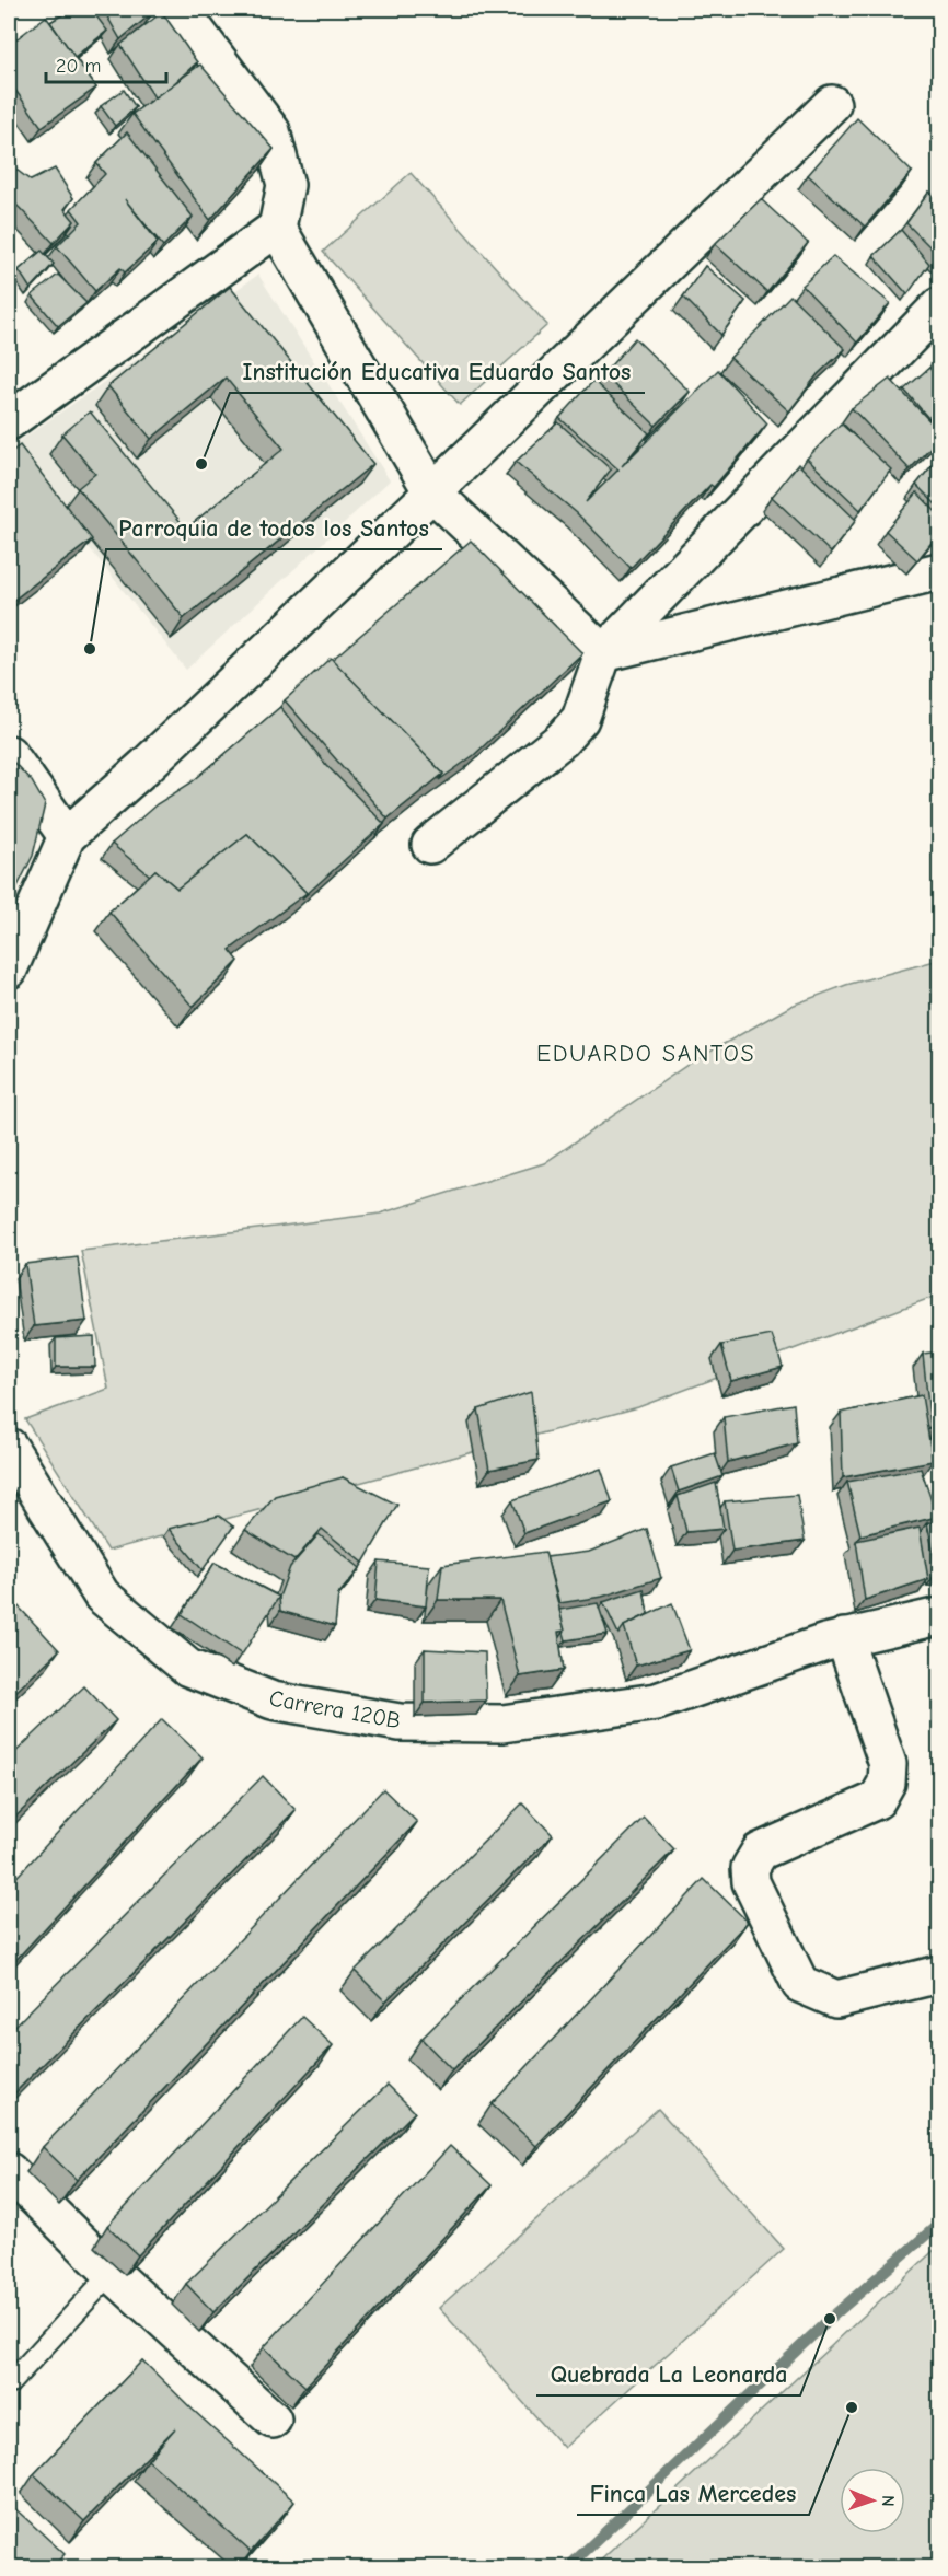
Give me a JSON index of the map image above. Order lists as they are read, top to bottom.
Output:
{
  "streets": {
    "street": ["Carrera 120B"]
  },
  "districts": ["EDUARDO SANTOS"],
  "places": [
    "Institución Educativa Eduardo Santos",
    "Parroquia de todos los Santos",
    "Quebrada La Leonarda",
    "Finca Las Mercedes"
  ],
  "scale_bar": "20 m",
  "north": "right"
}
